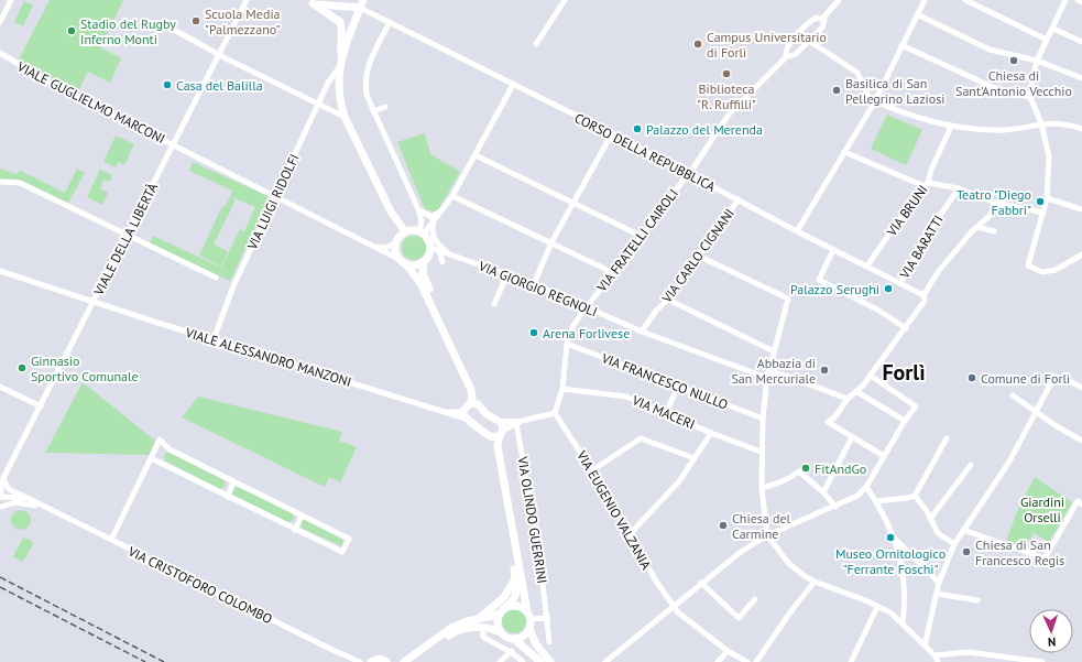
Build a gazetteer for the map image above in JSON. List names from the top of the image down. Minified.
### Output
{"streets":{"street":["VIALE GUGLIELMO MARCONI","CORSO DELLA REPUBBLICA","VIA LUIGI RIDOLFI","VIA BRUNI","VIALE DELLA LIBERTÀ","VIA FRATELLI CAIROLI","VIA BARATTI","VIA CARLO CIGNANI","VIA GIORGIO REGNOLI","VIALE ALESSANDRO MANZONI","VIA FRANCESCO NULLO","VIA MACERI","VIA EUGENIO VALZANIA","VIA OLINDO GUERRINI","VIA CRISTOFORO COLOMBO"]},"crossings":[["VIALE GUGLIELMO MARCONI","VIA LUIGI RIDOLFI"],["VIALE GUGLIELMO MARCONI","VIALE DELLA LIBERTÀ"],["VIALE GUGLIELMO MARCONI","VIA GIORGIO REGNOLI"],["CORSO DELLA REPUBBLICA","VIA BRUNI"],["CORSO DELLA REPUBBLICA","VIA FRATELLI CAIROLI"],["CORSO DELLA REPUBBLICA","VIA BARATTI"],["CORSO DELLA REPUBBLICA","VIA CARLO CIGNANI"],["VIA LUIGI RIDOLFI","VIALE ALESSANDRO MANZONI"],["VIALE DELLA LIBERTÀ","VIALE ALESSANDRO MANZONI"],["VIA FRATELLI CAIROLI","VIA GIORGIO REGNOLI"],["VIA FRATELLI CAIROLI","VIA FRANCESCO NULLO"],["VIA FRATELLI CAIROLI","VIA MACERI"],["VIA FRATELLI CAIROLI","VIA EUGENIO VALZANIA"],["VIA CARLO CIGNANI","VIA GIORGIO REGNOLI"]],"districts":["Forlì"],"parks":["Giardini Orselli"],"places":["Scuola Media \"Palmezzano\"","Stadio del Rugby Inferno Monti","Campus Universitario di Forlì","Chiesa di Sant'Antonio Vecchio","Biblioteca \"R. Ruffilli\"","Casa del Balilla","Basilica di San Pellegrino Laziosi","Palazzo del Merenda","Teatro \"Diego Fabbri\"","Palazzo Serughi","Arena Forlivese","Ginnasio Sportivo Comunale","Abbazia di San Mercuriale","Comune di Forlì","FitAndGo","Chiesa del Carmine","Museo Ornitologico \"Ferrante Foschi\"","Chiesa di San Francesco Regis"],"north":"bottom"}
